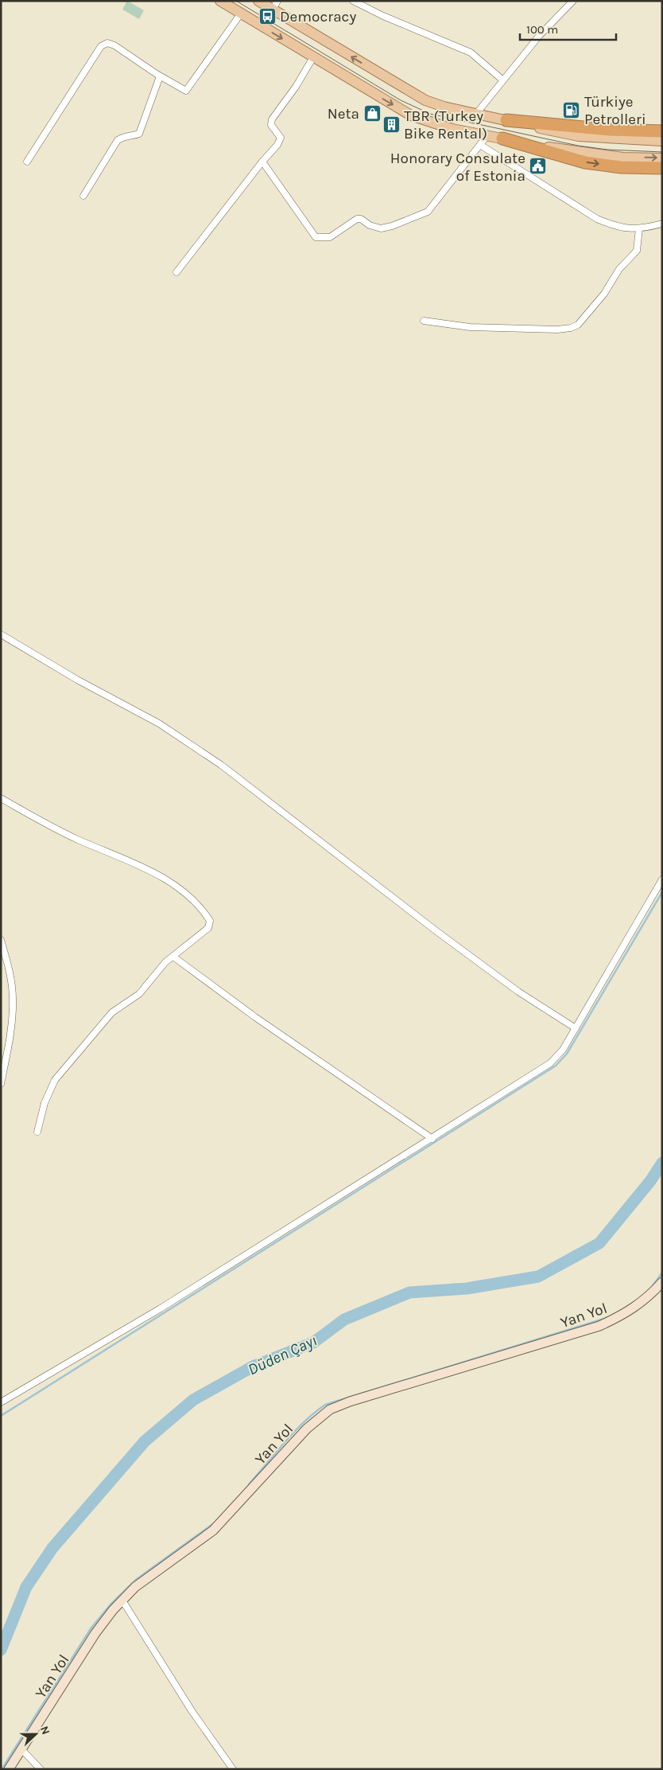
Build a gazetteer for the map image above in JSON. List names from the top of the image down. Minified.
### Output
{"streets":{"street":["Yan Yol"]},"water":["Düden Çayı"],"places":{"bus stop":["Democracy"],"fuel station":["Türkiye Petrolleri"],"shop":["Neta"],"building":["TBR (Turkey Bike Rental)"],"public building":["Honorary Consulate of Estonia"]},"scale_bar":"100 m","north":"right"}
